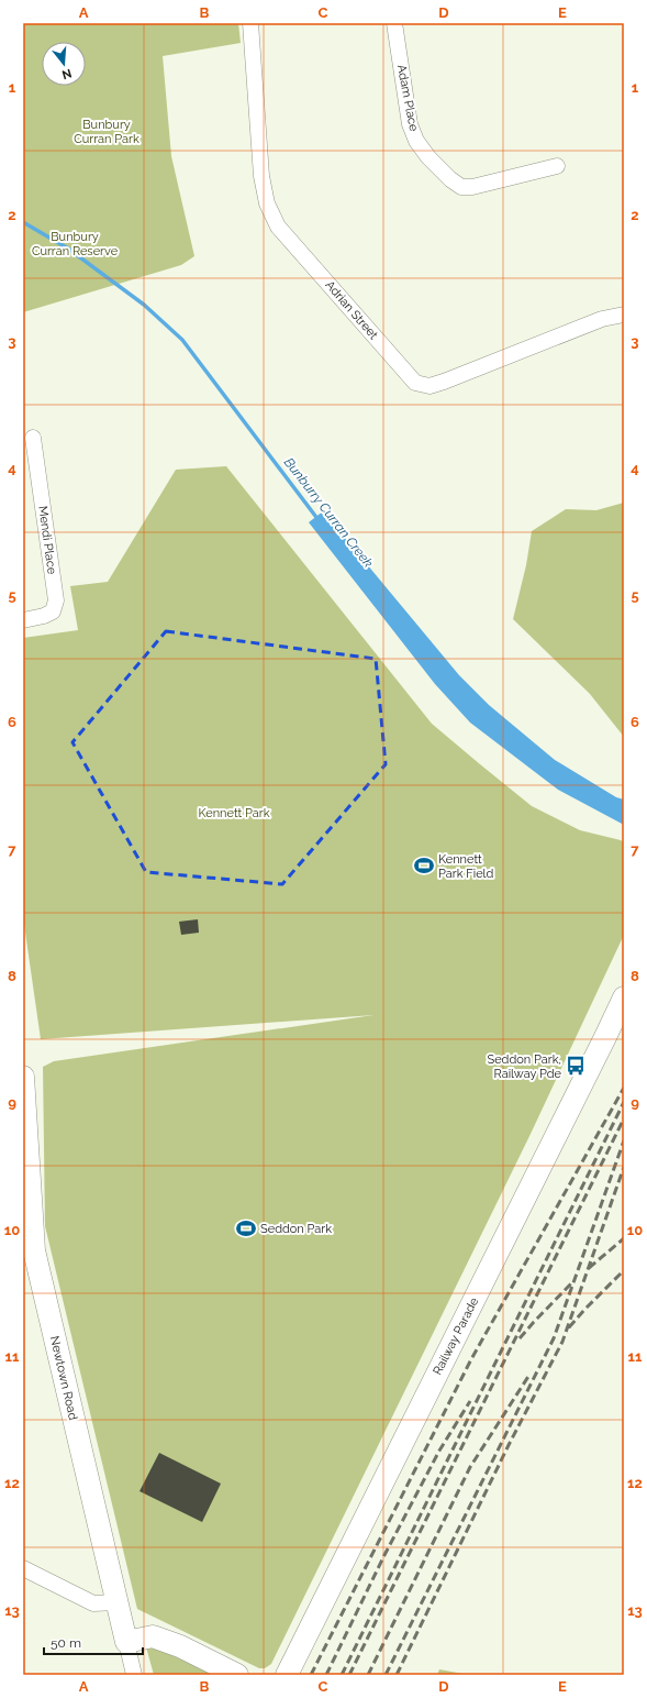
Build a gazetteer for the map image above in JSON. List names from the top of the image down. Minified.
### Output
{"streets":{"street":["Adam Place","Adrian Street","Mendi Place","Railway Parade","Newtown Road"]},"water":["Bunburry Curran Creek"],"parks":["Bunbury Curran Park","Bunbury Curran Reserve","Kennett Park"],"places":{"sports":["Kennett Park Field","Seddon Park"],"bus stop":["Seddon Park, Railway Pde"]},"scale_bar":"50 m","north":"bottom","grid":{"columns":["A","B","C","D","E"],"rows":["1","2","3","4","5","6","7","8","9","10","11","12","13"]}}
